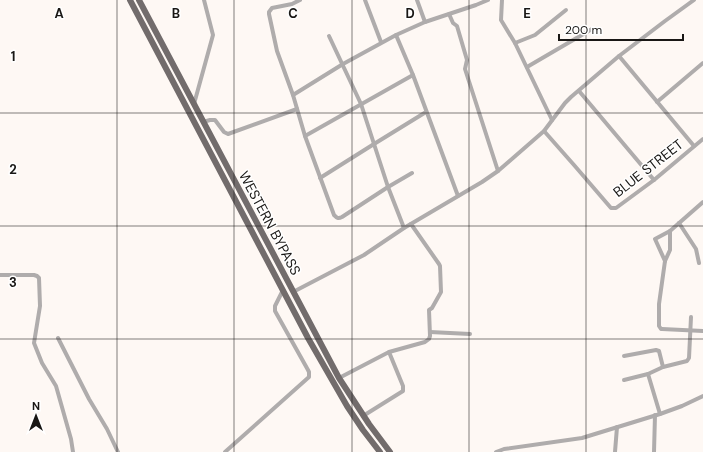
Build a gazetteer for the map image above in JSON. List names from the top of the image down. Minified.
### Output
{"streets":{"main road":["WESTERN BYPASS"],"street":["BLUE STREET"]},"scale_bar":"200 m","north":"top","grid":{"columns":["A","B","C","D","E"],"rows":["1","2","3"]}}
